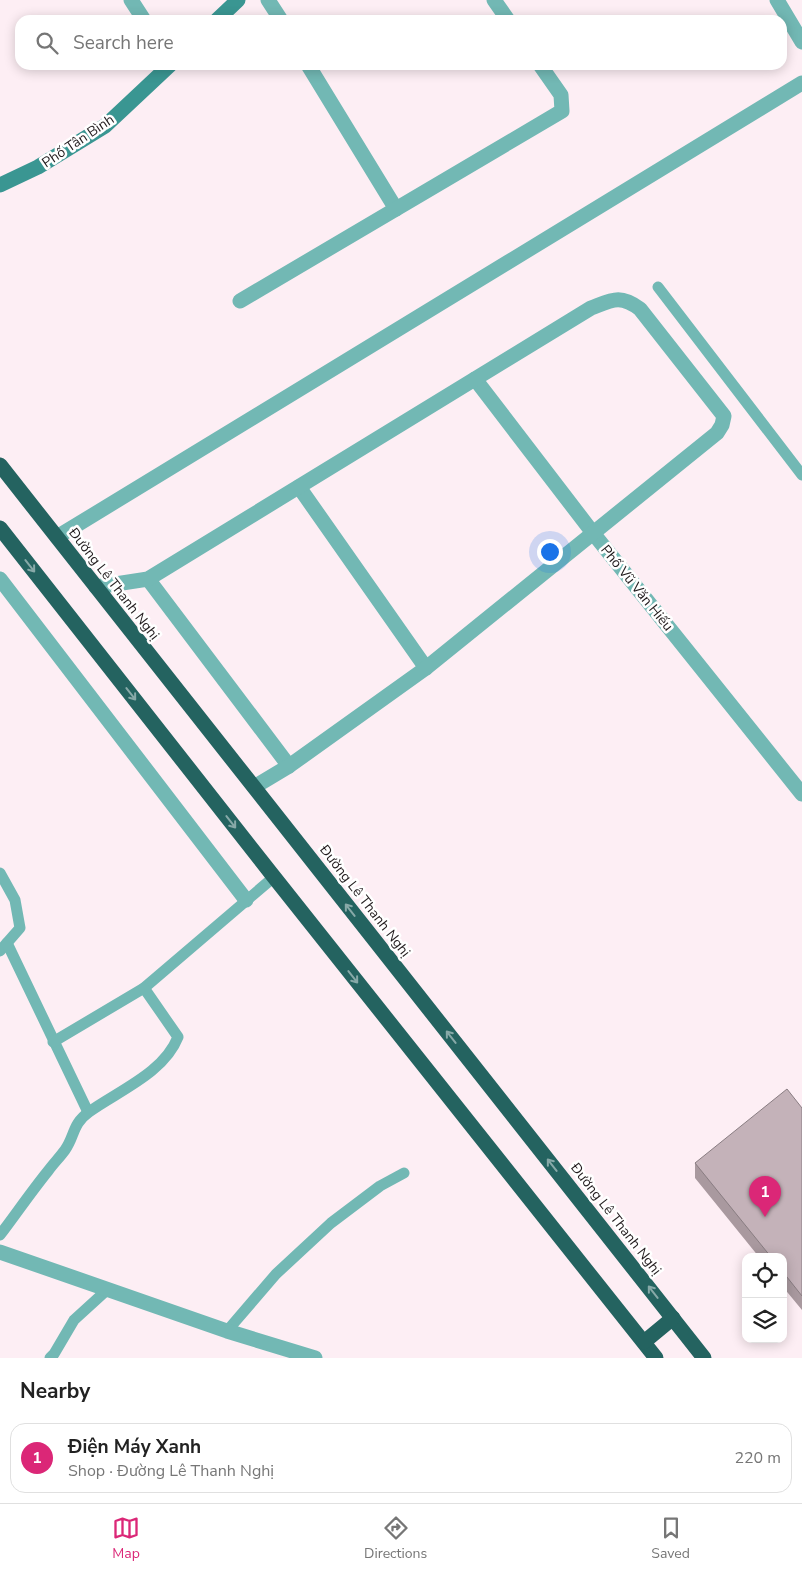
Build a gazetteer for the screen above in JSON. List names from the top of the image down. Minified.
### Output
{"streets":{"highway":["Đường Lê Thanh Nghị"],"street":["Phố Tân Bình","Phố Vũ Văn Hiếu"]},"page":{"search":"Search here","pins":"1","heading":"Nearby","list":[{"mark":"1","name":"Điện Máy Xanh","note":"Shop · Đường Lê Thanh Nghị","value":"220 m"}],"nav":["Map","Directions","Saved"]}}
